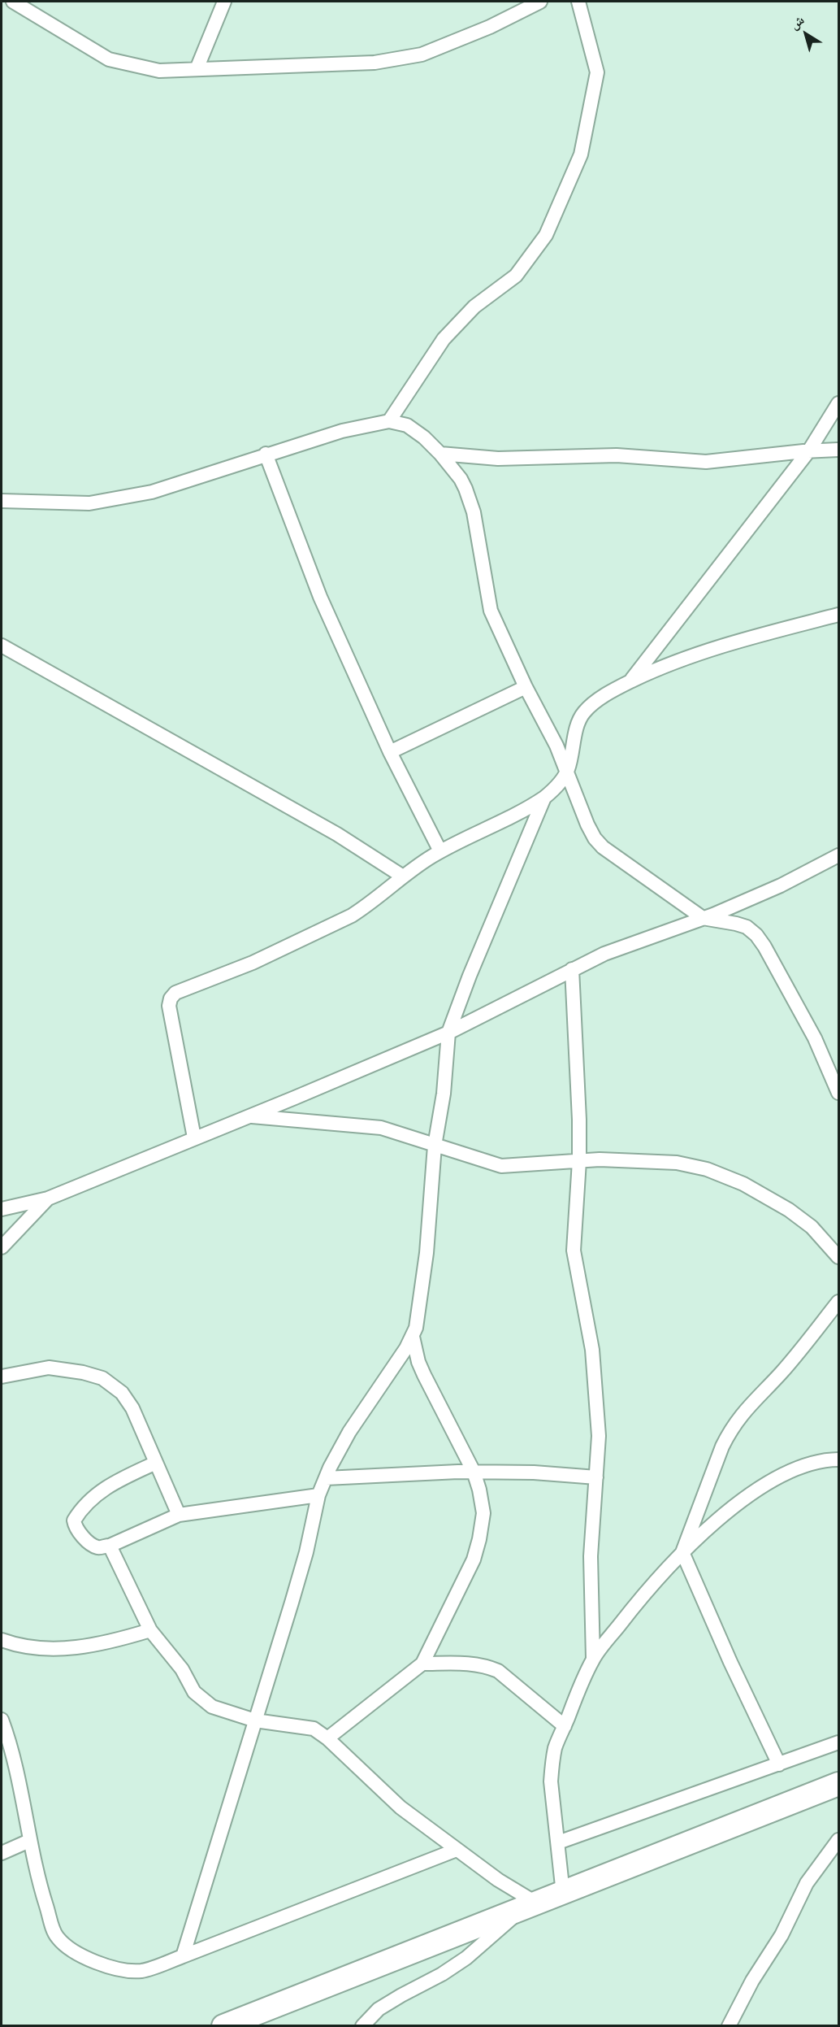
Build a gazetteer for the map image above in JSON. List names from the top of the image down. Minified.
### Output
{"north":"top left"}
